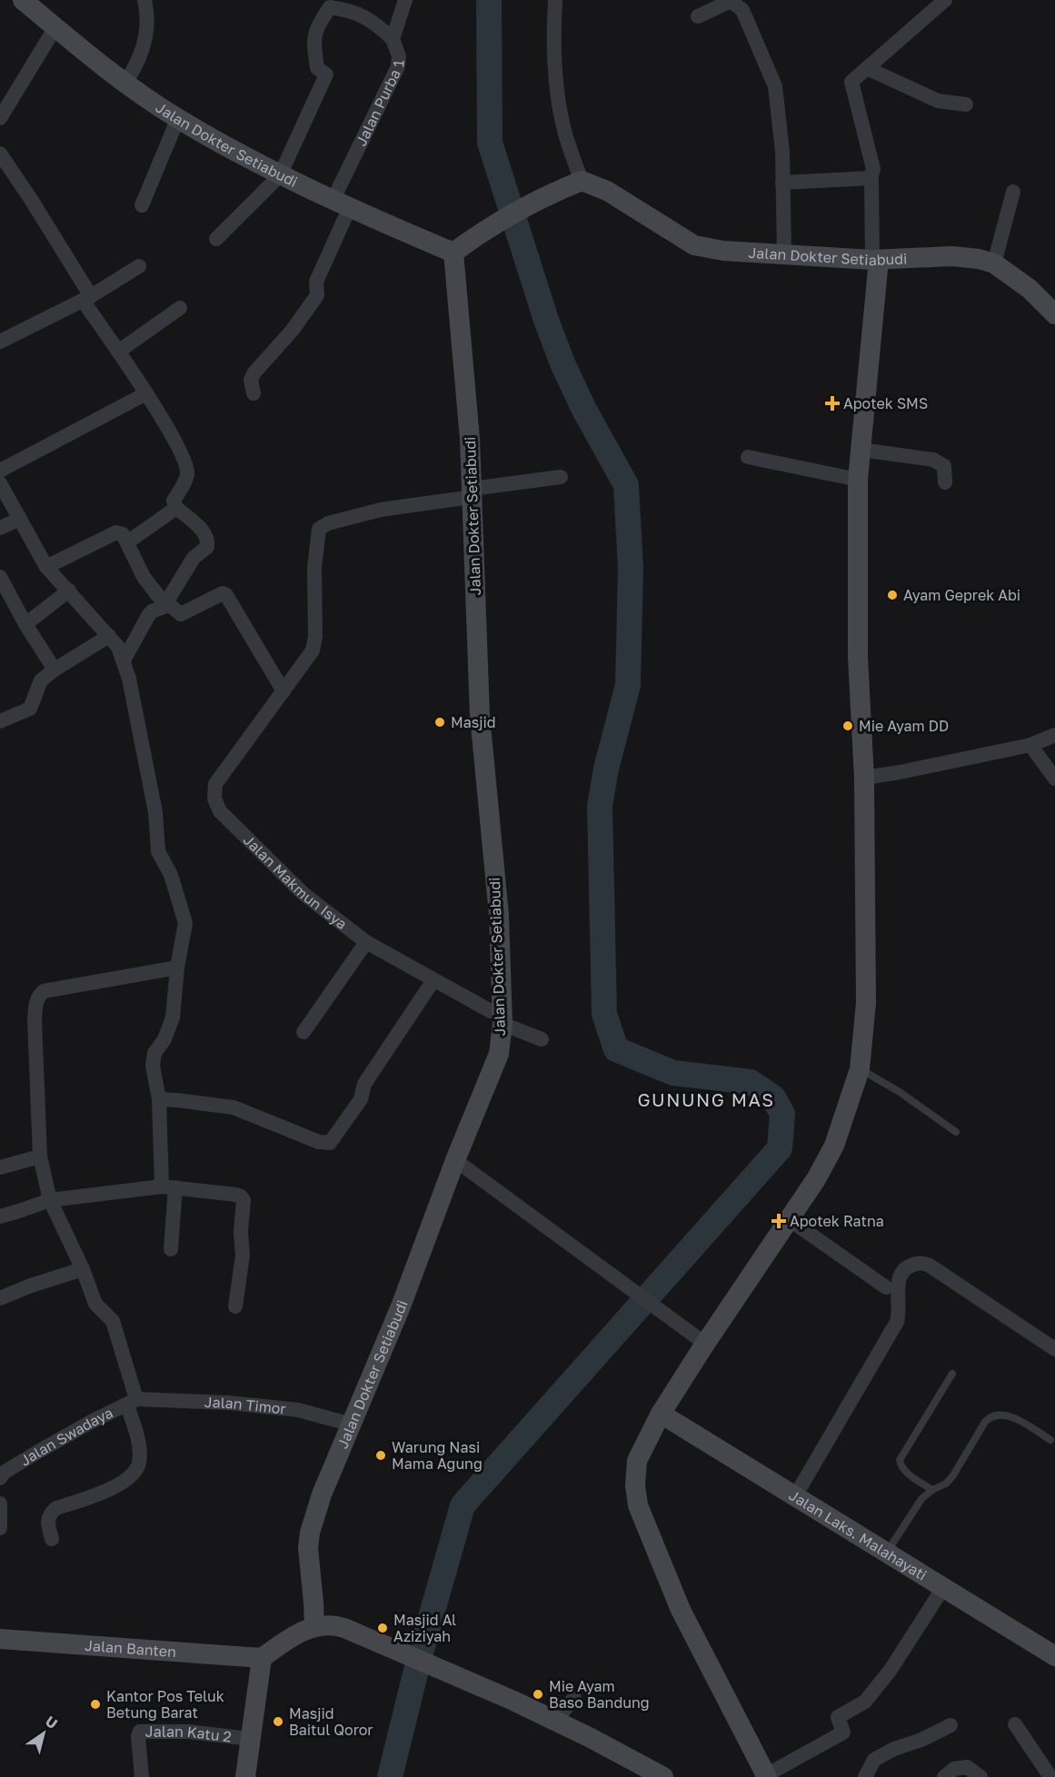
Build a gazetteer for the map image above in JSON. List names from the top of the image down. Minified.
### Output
{"streets":{"street":["Jalan Purba 1","Jalan Dokter Setiabudi","Jalan Makmun Isya","Jalan Timor","Jalan Swadaya","Jalan Laks. Malahayati","Jalan Banten","Jalan Katu 2"]},"crossings":[["Jalan Purba 1","Jalan Dokter Setiabudi"],["Jalan Dokter Setiabudi","Jalan Makmun Isya"],["Jalan Dokter Setiabudi","Jalan Timor"],["Jalan Timor","Jalan Swadaya"]],"districts":["GUNUNG MAS"],"places":{"health":["Apotek SMS","Apotek Ratna"],"other":["Ayam Geprek Abi","Masjid","Mie Ayam DD","Warung Nasi Mama Agung","Masjid Al Aziziyah","Mie Ayam Baso Bandung","Kantor Pos Teluk Betung Barat","Masjid Baitul Qoror"]},"north":"top right"}
